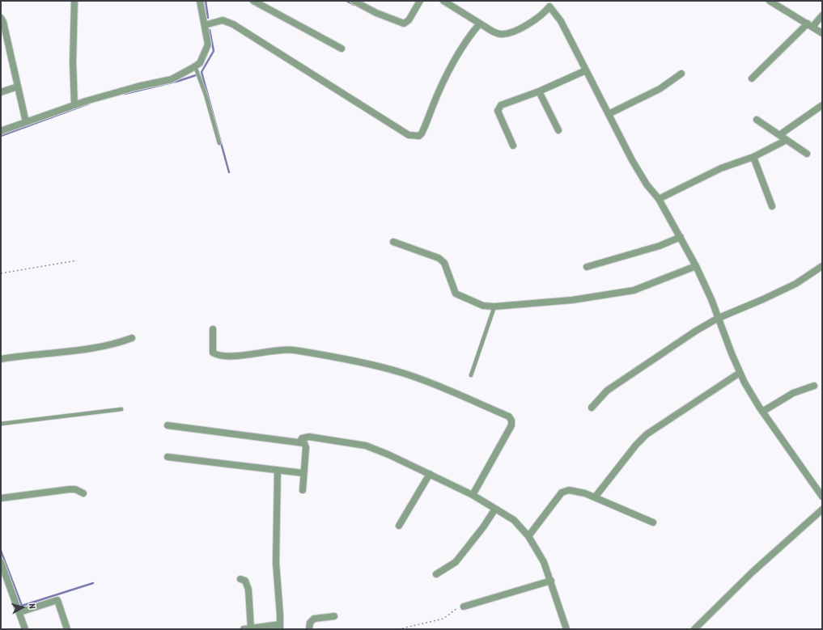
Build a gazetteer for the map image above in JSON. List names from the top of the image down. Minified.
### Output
{"north":"right"}
